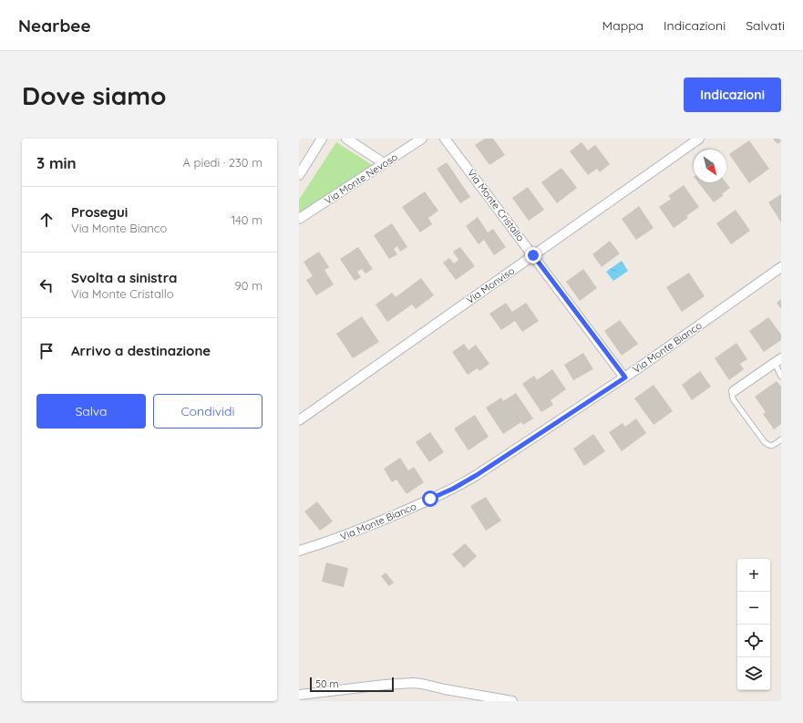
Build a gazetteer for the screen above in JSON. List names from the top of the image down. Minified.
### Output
{"streets":{"street":["Via Monte Nevoso","Via Monte Cristallo","Via Monviso","Via Monte Bianco"]},"crossings":[["Via Monte Cristallo","Via Monviso"],["Via Monte Cristallo","Via Monte Bianco"]],"scale_bar":"50 m","north":"bottom right","page":{"header":"Nearbee","nav":["Mappa","Indicazioni","Salvati"],"buttons":["Indicazioni",["Salva","Condividi"]],"title":"Dove siamo","heading":["3 min","A piedi · 230 m"],"list":[["Prosegui","Via Monte Bianco","140 m"],["Svolta a sinistra","Via Monte Cristallo","90 m"],"Arrivo a destinazione"],"map_buttons":["+","−"],"scale":"50 m"}}
